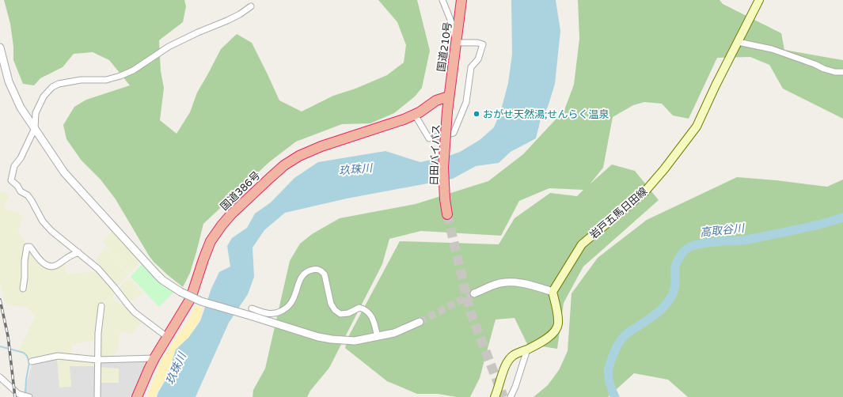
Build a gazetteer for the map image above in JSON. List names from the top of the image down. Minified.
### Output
{"streets":{"highway":["国道210号","日田バイパス","国道386号"],"main road":["岩戸五馬日田線"]},"crossings":[["国道210号","日田バイパス"],["国道210号","国道386号"],["日田バイパス","国道386号"]],"water":["玖珠川","高取谷川"],"places":["おがせ天然湯;せんらく温泉"]}
